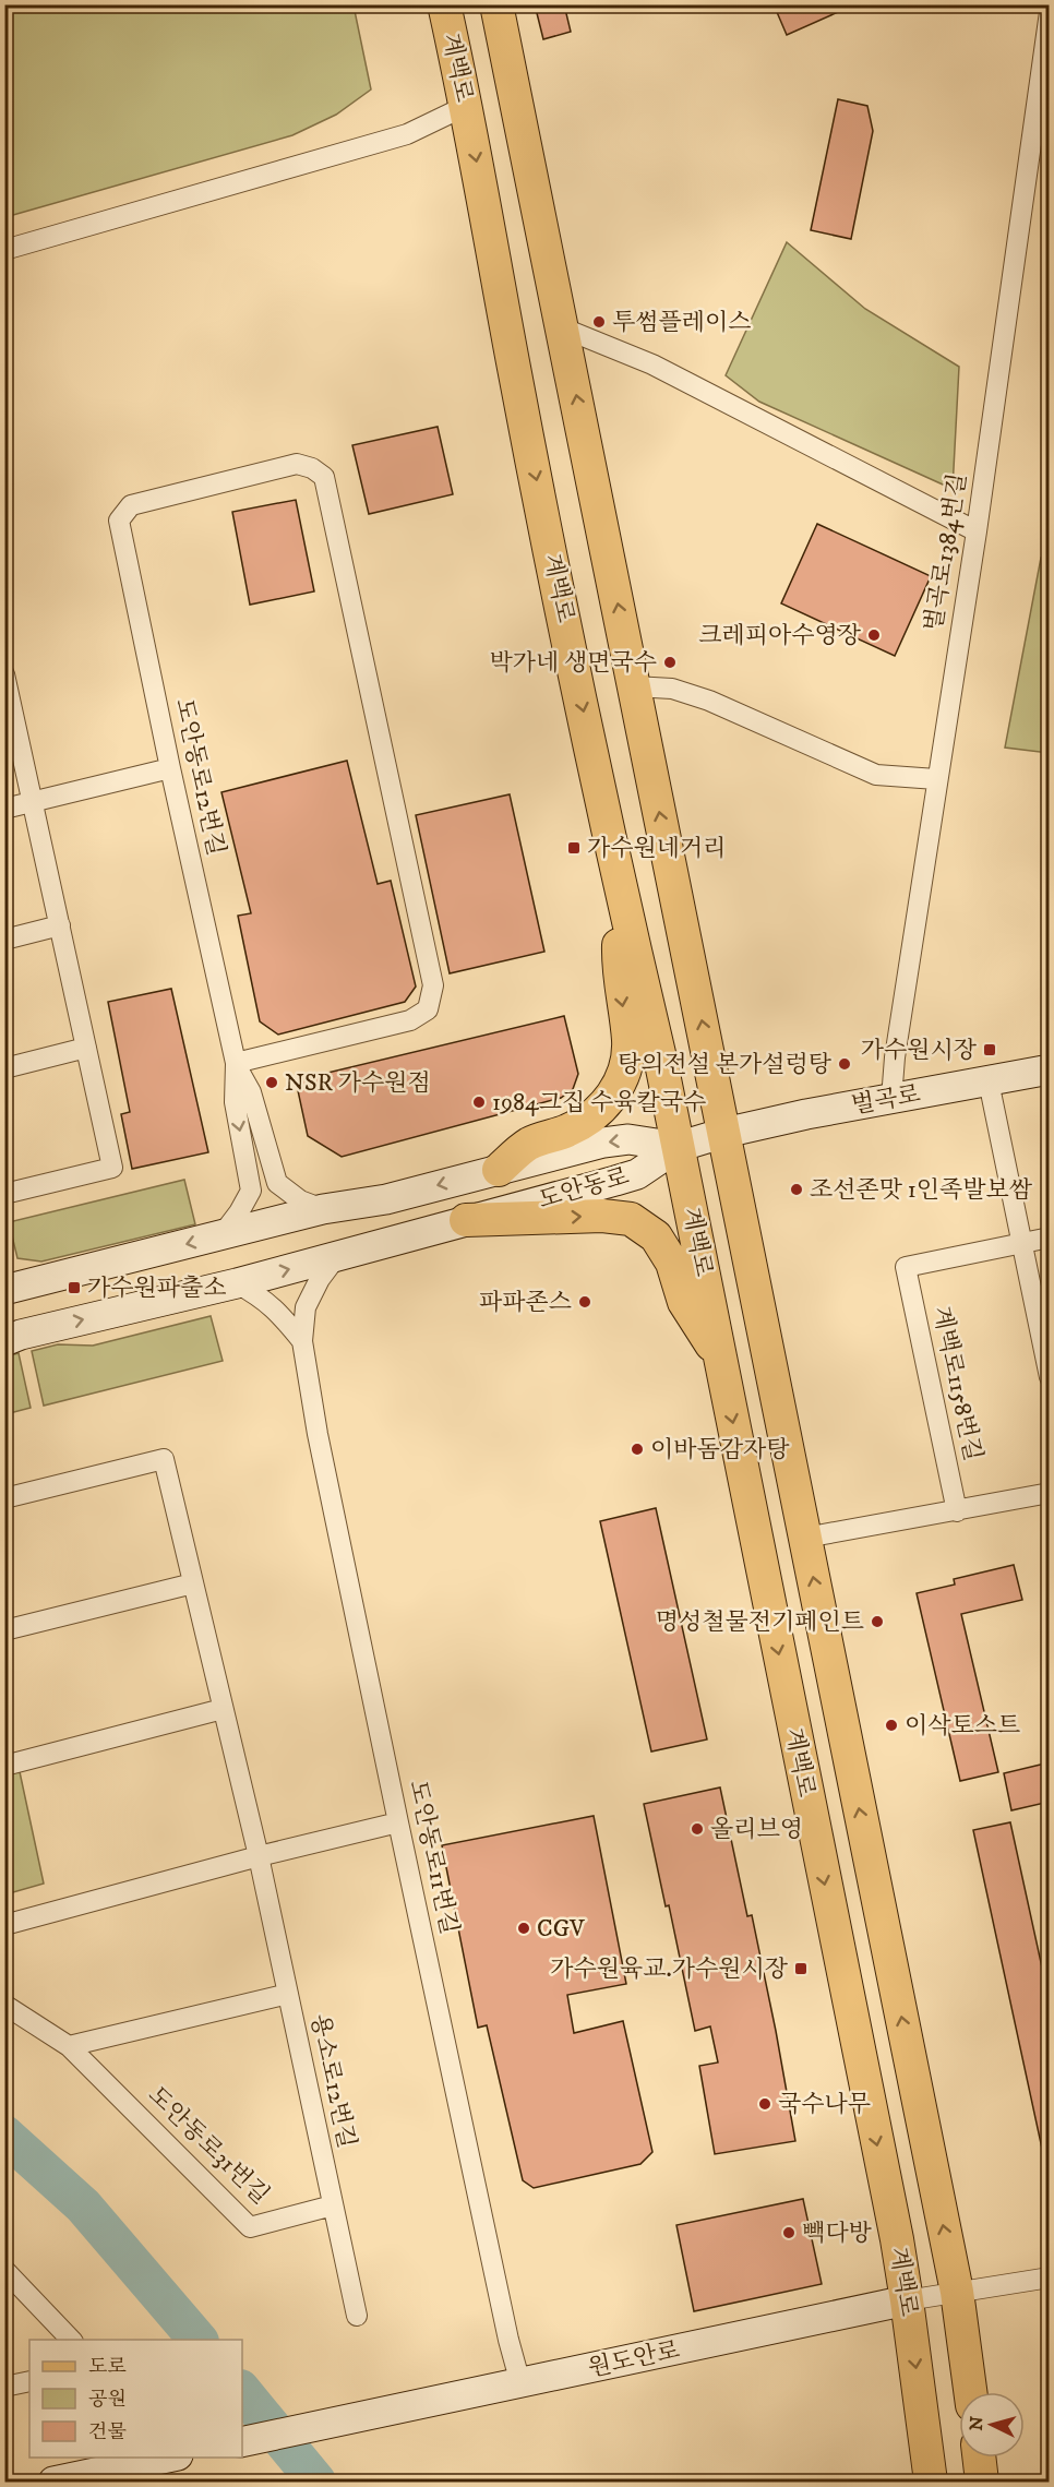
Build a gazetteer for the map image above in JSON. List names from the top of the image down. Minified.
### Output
{"streets":{"main road":["계백로","벌곡로","도안동로","원도안로"],"street":["벌곡로1384번길","도안동로12번길","계백로1158번길","도안동로11번길","용소로12번길","도안동로31번길"]},"crossings":[["계백로","벌곡로"],["계백로","도안동로"],["계백로","원도안로"],["벌곡로1384번길","벌곡로"],["벌곡로","도안동로"],["도안동로11번길","원도안로"],["용소로12번길","도안동로31번길"]],"places":{"other":["투썸플레이스","크레피아수영장","박가네 생면국수","탕의전설 본가설렁탕","NSR 가수원점","1984그집 수육칼국수","조선존맛 1인족발보쌈","파파존스","이바돔감자탕","명성철물전기페인트","이삭토스트","올리브영","CGV","국수나무","빽다방"],"transit":["가수원네거리","가수원시장","가수원파출소","가수원육교.가수원시장"]},"legend":["도로","공원","건물"],"north":"left"}
